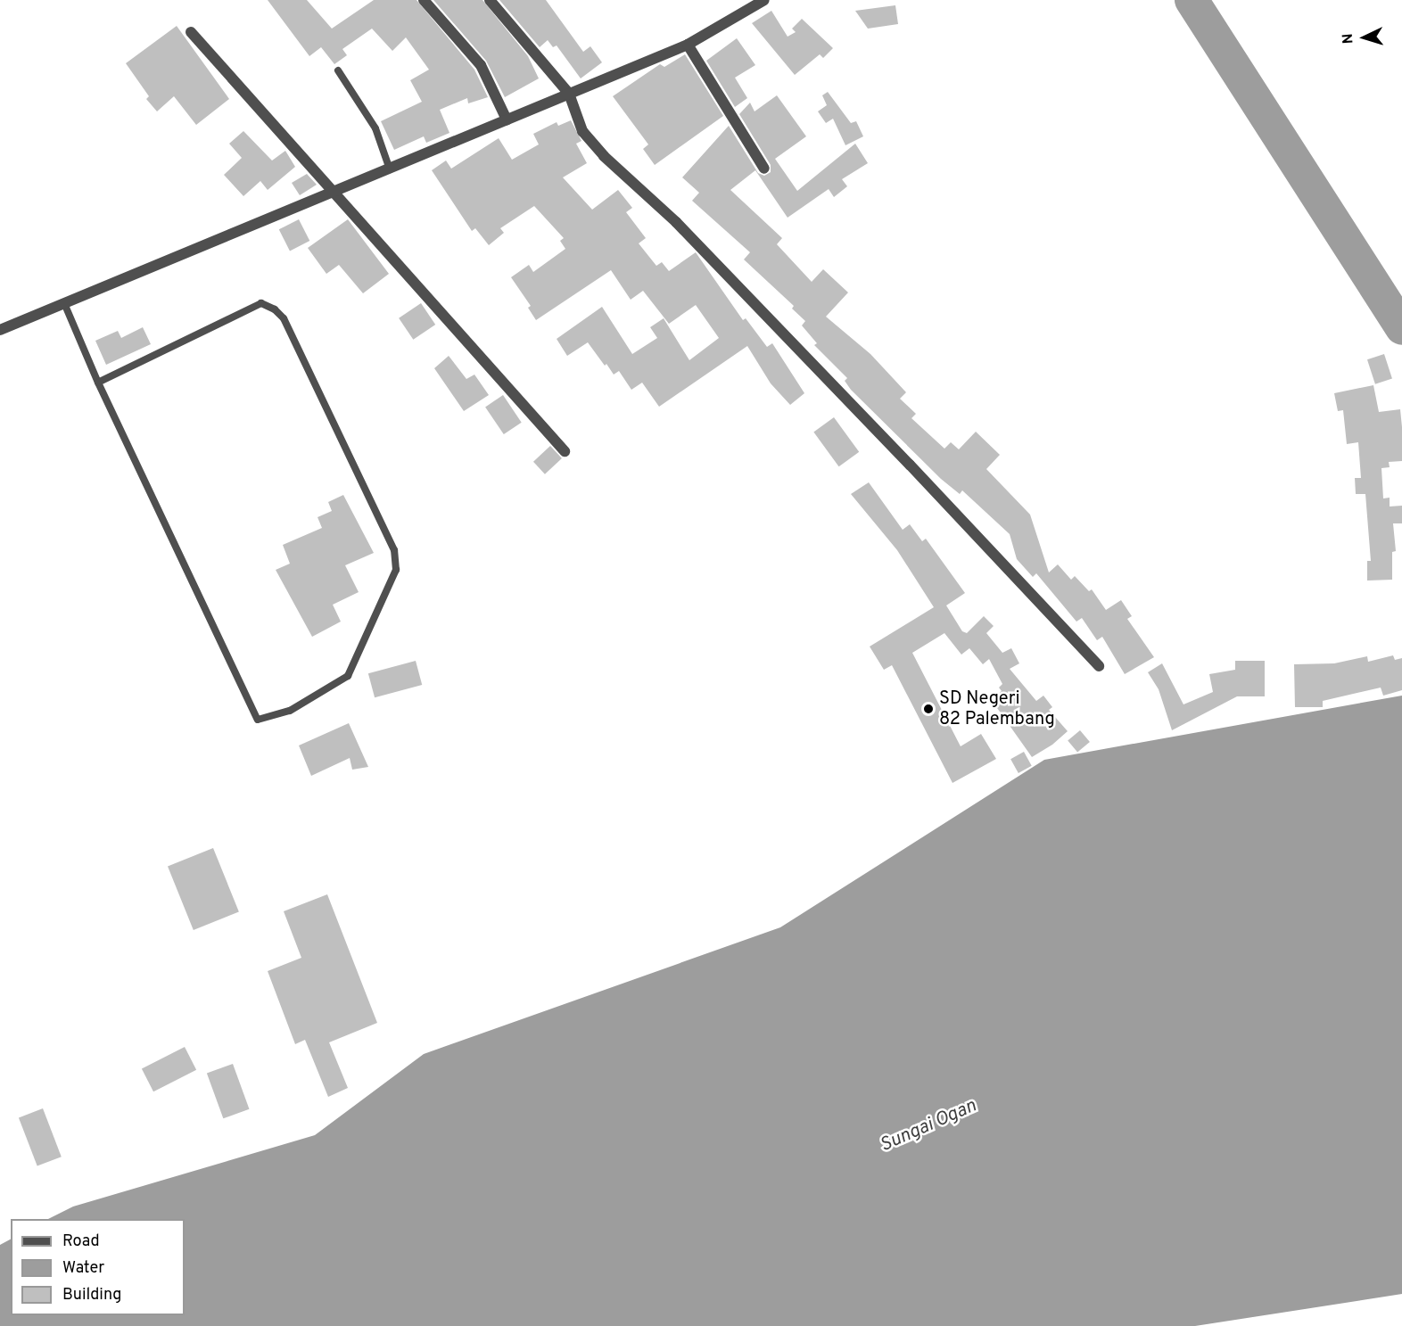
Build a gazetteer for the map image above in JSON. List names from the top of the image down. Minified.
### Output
{"water":["Sungai Ogan"],"places":["SD Negeri 82 Palembang"],"legend":["Road","Water","Building"],"north":"left"}
